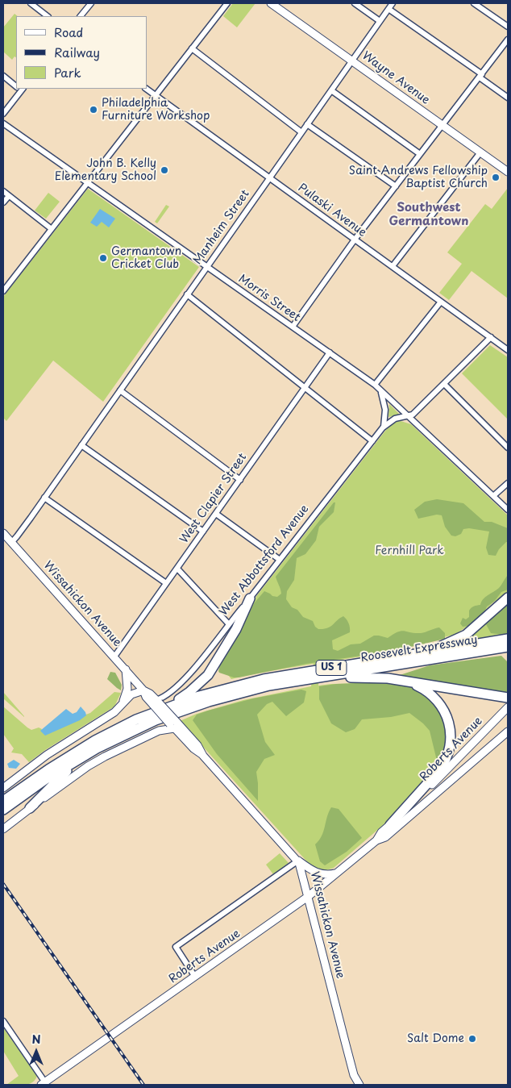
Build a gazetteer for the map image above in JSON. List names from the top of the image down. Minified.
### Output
{"streets":{"highway":["Roosevelt Expressway","US 1"],"street":["Wayne Avenue","Pulaski Avenue","Manheim Street","Morris Street","West Clapier Street","West Abbottsford Avenue","Wissahickon Avenue","Roberts Avenue"]},"crossings":[["Wayne Avenue","Manheim Street"],["Pulaski Avenue","Manheim Street"],["Pulaski Avenue","West Abbottsford Avenue"],["Manheim Street","Morris Street"],["Manheim Street","Wissahickon Avenue"],["Morris Street","West Clapier Street"],["Morris Street","West Abbottsford Avenue"],["West Clapier Street","Wissahickon Avenue"],["West Abbottsford Avenue","Wissahickon Avenue"],["Wissahickon Avenue","Roberts Avenue"]],"districts":["Southwest Germantown"],"parks":["Fernhill Park"],"places":["Philadelphia Furniture Workshop","John B. Kelly Elementary School","Saint Andrews Fellowship Baptist Church","Germantown Cricket Club","Salt Dome"],"legend":["Road","Railway","Park"],"north":"top"}
